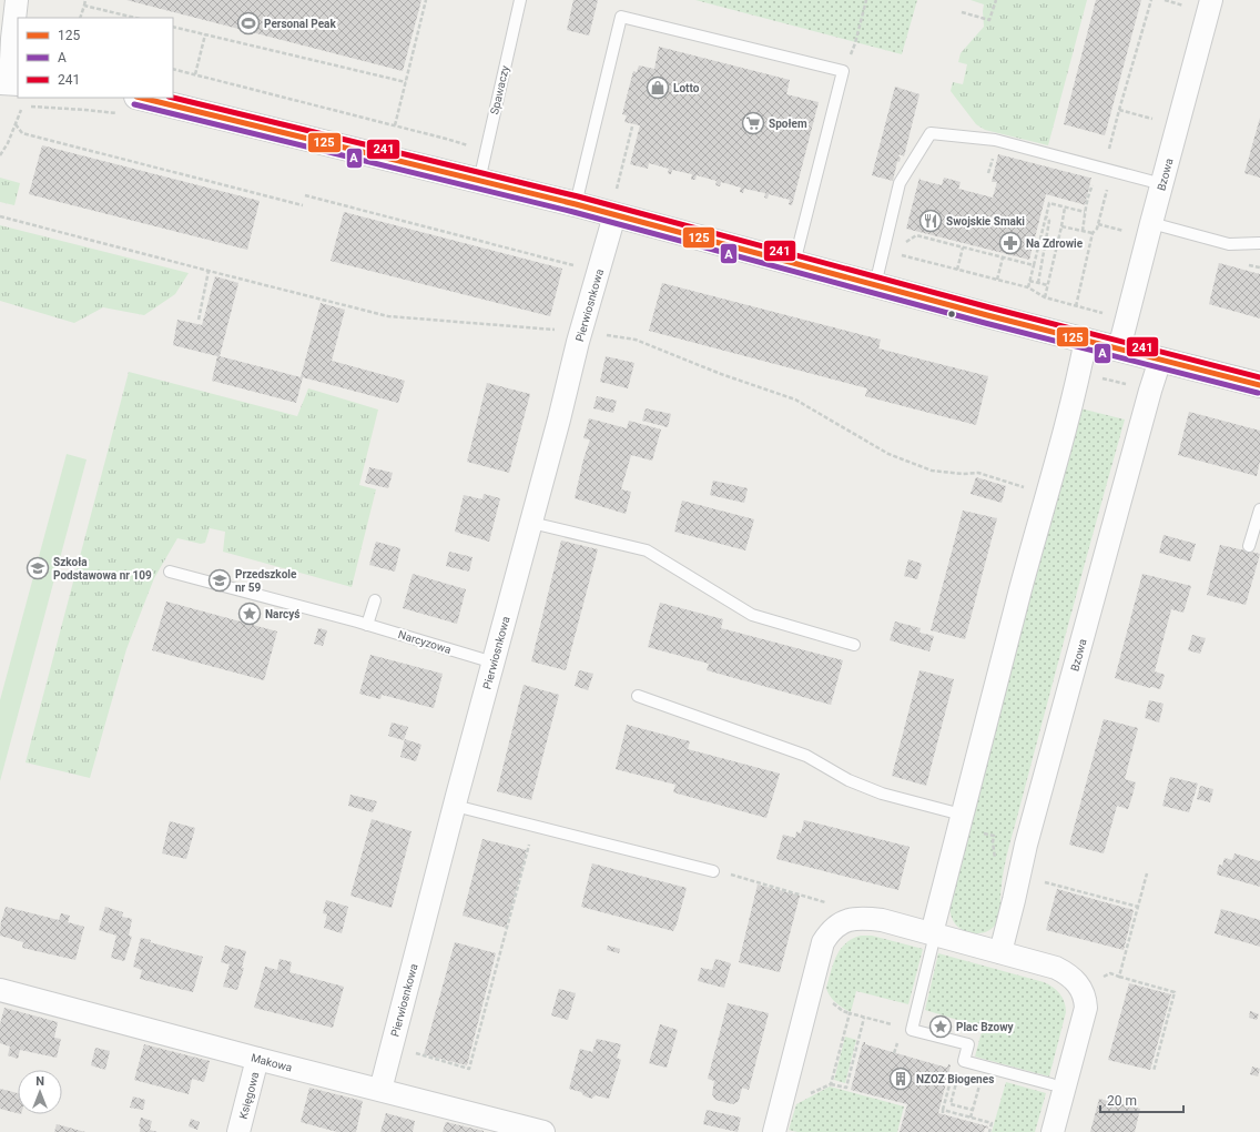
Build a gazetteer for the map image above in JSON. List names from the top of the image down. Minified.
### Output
{"streets":{"street":["Bzowa","Pierwiosnkowa","Makowa","Księgowa"],"lane":["Spawaczy","Narcyzowa"]},"crossings":[["Pierwiosnkowa","Narcyzowa"],["Pierwiosnkowa","Makowa"],["Makowa","Księgowa"]],"places":{"sports":["Personal Peak"],"shop":["Lotto"],"supermarket":["Społem"],"restaurant":["Swojskie Smaki"],"pharmacy":["Na Zdrowie"],"school or university":["Szkoła Podstawowa nr 109","Przedszkole nr 59"],"place":["Narcyś","Plac Bzowy"],"building":["NZOZ Biogenes"]},"lines":["transit line 241","transit line 125","transit line A"],"legend":["125","A","241"],"scale_bar":"20 m","north":"top"}
